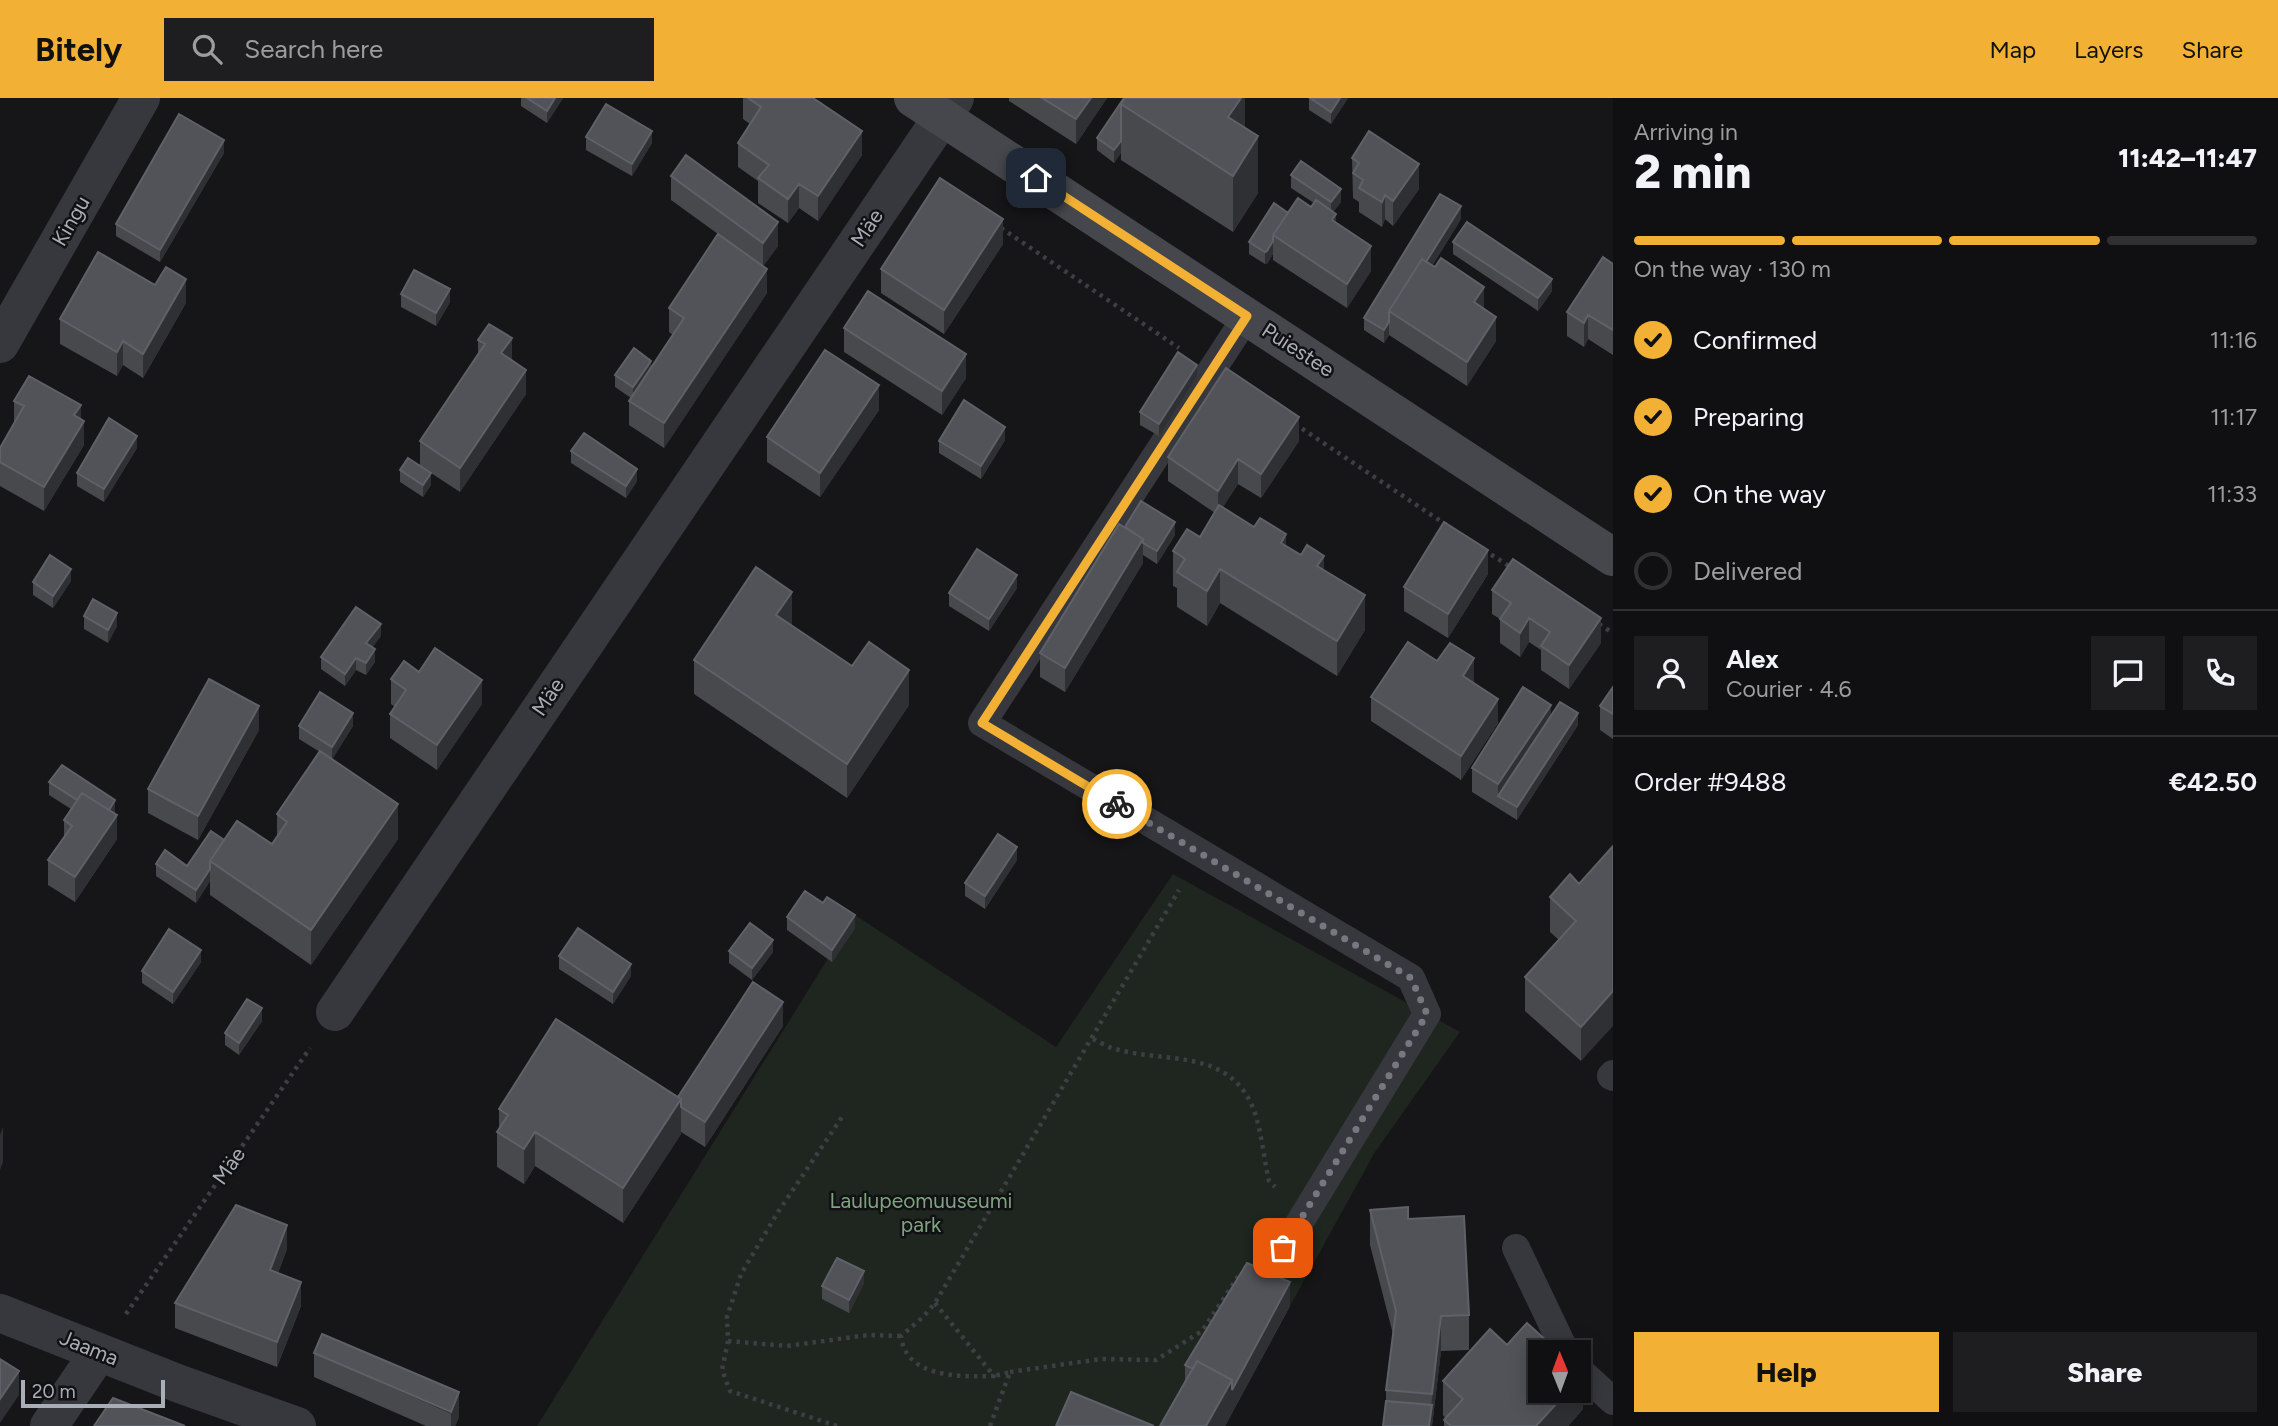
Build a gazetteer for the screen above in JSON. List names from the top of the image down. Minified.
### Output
{"streets":{"main road":["Puiestee"],"street":["Kingu","Mäe","Jaama"]},"crossings":[["Mäe","Puiestee"]],"parks":["Laulupeomuuseumi park"],"scale_bar":"20 m","north":"top","page":{"header":"Bitely","search":"Search here","nav":["Map","Layers","Share"],"heading":["2 min","Arriving in","11:42–11:47"],"panel":["Alex","Courier · 4.6","Order #9488","€42.50"],"bar":"On the way · 130 m","list":[["Confirmed","11:16"],["Preparing","11:17"],["On the way","11:33"],"Delivered"],"buttons":["Help","Share"],"scale":"20 m"}}
